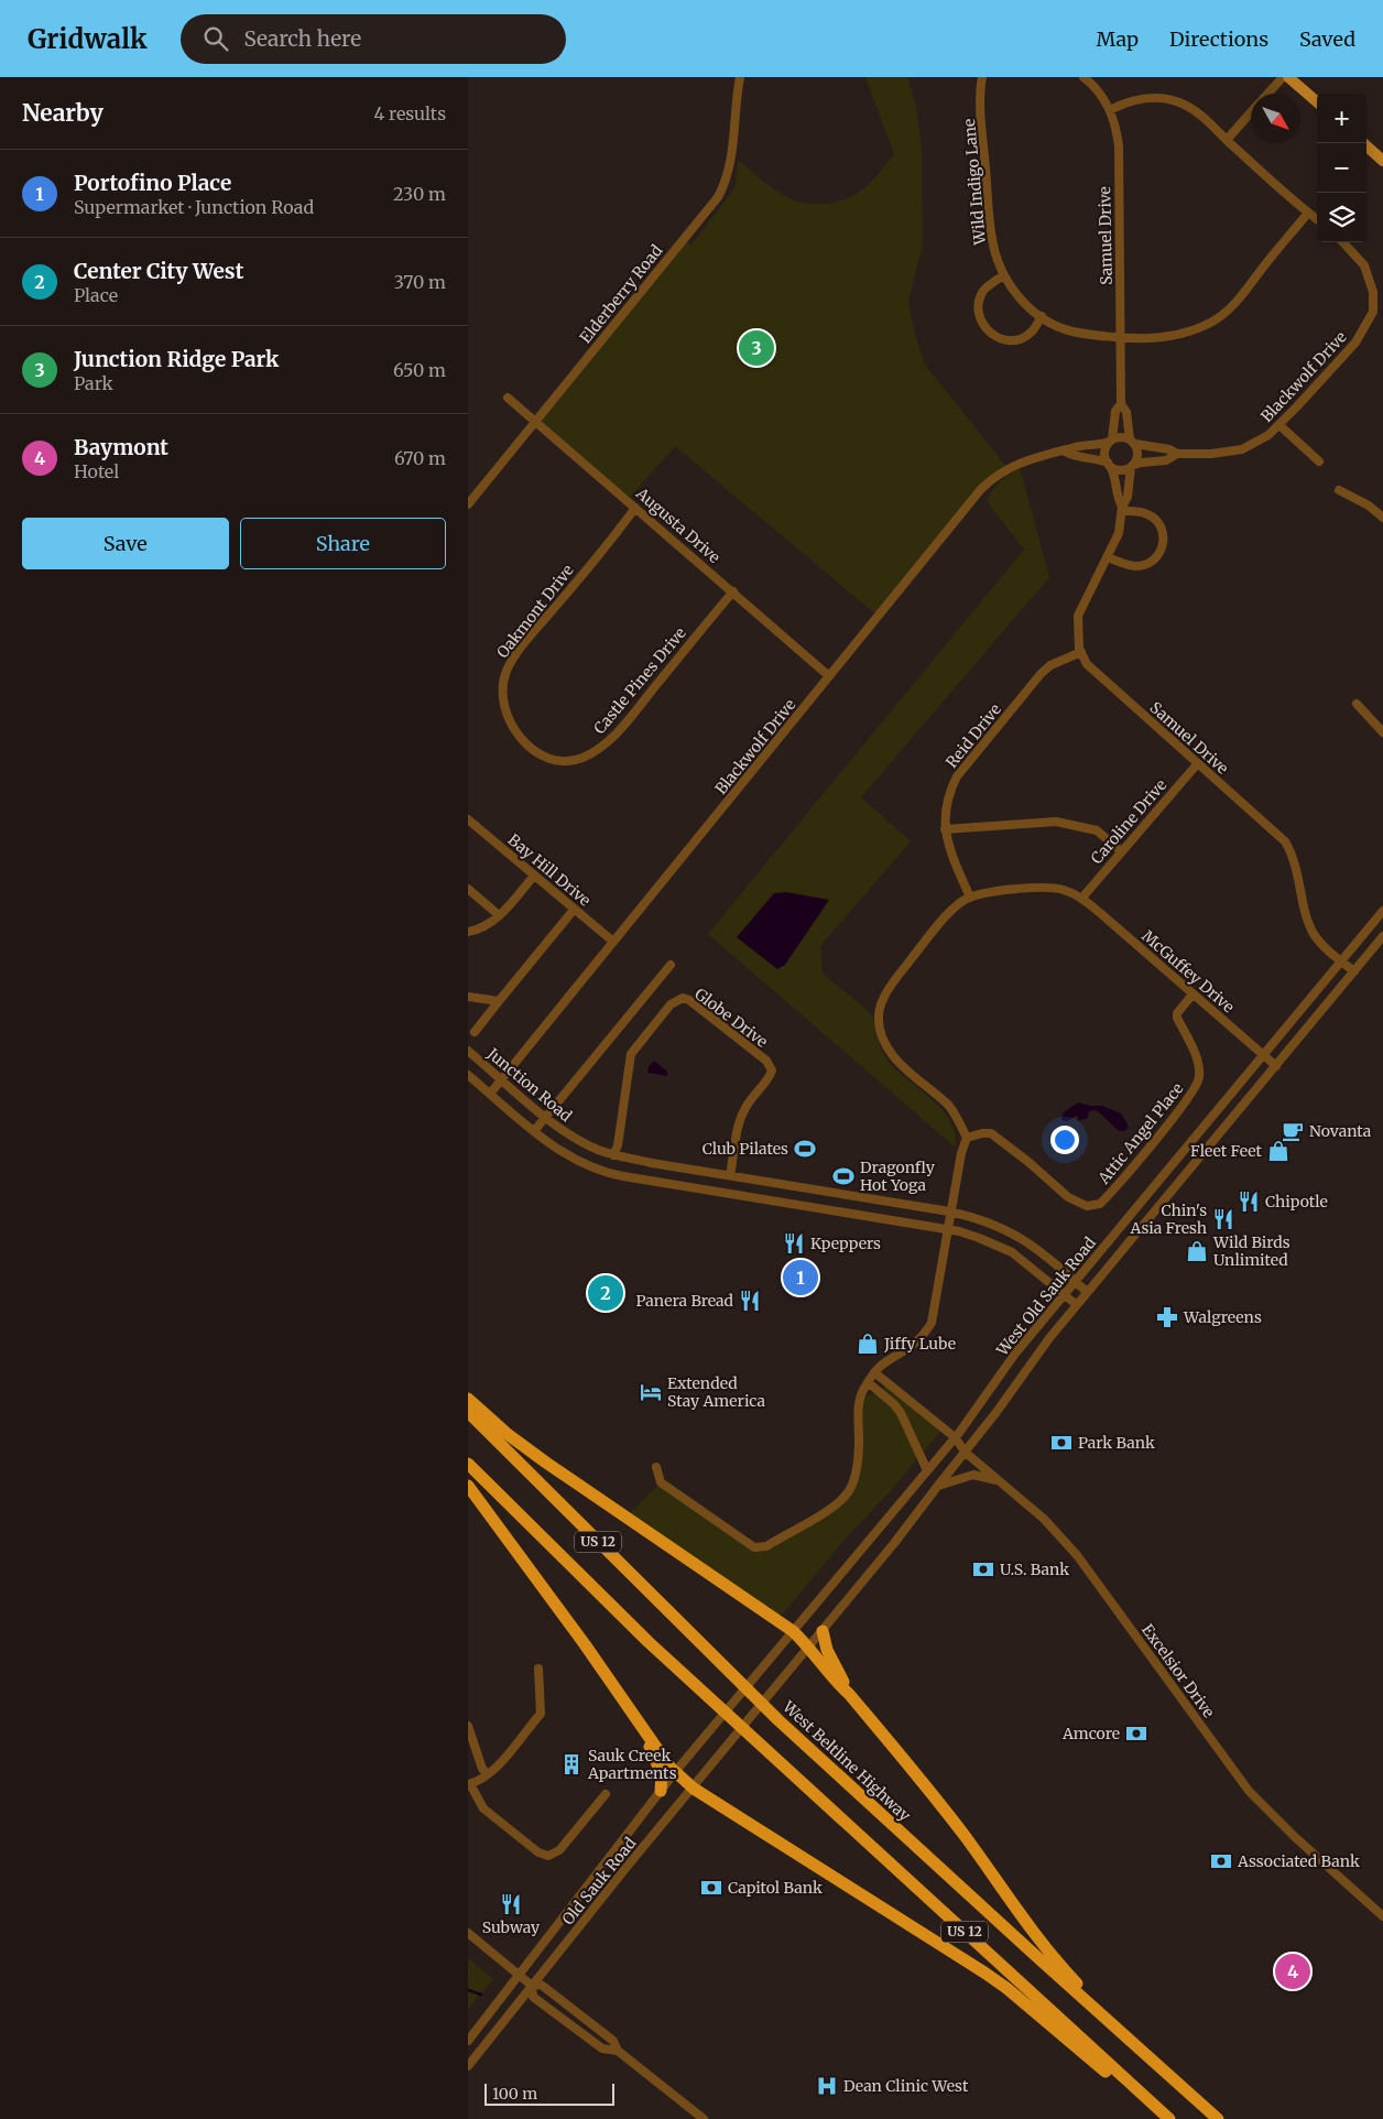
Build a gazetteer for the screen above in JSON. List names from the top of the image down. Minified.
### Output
{"streets":{"highway":["US 12","West Beltline Highway"],"street":["Wild Indigo Lane","Samuel Drive","Elderberry Road","Blackwolf Drive","Augusta Drive","Oakmont Drive","Castle Pines Drive","Reid Drive","Caroline Drive","Bay Hill Drive","McGuffey Drive","Globe Drive","Junction Road","Attic Angel Place","West Old Sauk Road","Excelsior Drive","Old Sauk Road"]},"crossings":[["Wild Indigo Lane","Samuel Drive"],["Samuel Drive","Blackwolf Drive"],["Samuel Drive","Reid Drive"],["Samuel Drive","Caroline Drive"],["Samuel Drive","West Old Sauk Road"],["Elderberry Road","Augusta Drive"],["Blackwolf Drive","Augusta Drive"],["Blackwolf Drive","Bay Hill Drive"],["Blackwolf Drive","Junction Road"],["Augusta Drive","Oakmont Drive"],["Augusta Drive","Castle Pines Drive"],["Oakmont Drive","Castle Pines Drive"],["Caroline Drive","McGuffey Drive"],["McGuffey Drive","Attic Angel Place"],["McGuffey Drive","West Old Sauk Road"],["Globe Drive","Junction Road"],["Junction Road","West Old Sauk Road"],["West Old Sauk Road","Excelsior Drive"],["West Old Sauk Road","Old Sauk Road"]],"places":{"cafe":["Novanta"],"sports":["Club Pilates","Dragonfly Hot Yoga"],"shop":["Fleet Feet","Wild Birds Unlimited","Jiffy Lube"],"restaurant":["Chipotle","Chin's Asia Fresh","Kpeppers","Panera Bread","Subway"],"pharmacy":["Walgreens"],"hotel":["Extended Stay America"],"bank":["Park Bank","U.S. Bank","Amcore","Associated Bank","Capitol Bank"],"building":["Sauk Creek Apartments"],"hospital":["Dean Clinic West"]},"scale_bar":"100 m","north":"bottom right","page":{"header":"Gridwalk","search":"Search here","nav":["Map","Directions","Saved"],"heading":["Nearby","4 results"],"map_buttons":["+","−"],"list":[{"mark":"1","name":"Portofino Place","note":"Supermarket · Junction Road","value":"230 m"},{"mark":"2","name":"Center City West","note":"Place","value":"370 m"},{"mark":"3","name":"Junction Ridge Park","note":"Park","value":"650 m"},{"mark":"4","name":"Baymont","note":"Hotel","value":"670 m"}],"pins":["3","1","2","4"],"buttons":["Save","Share"],"scale":"100 m"}}
